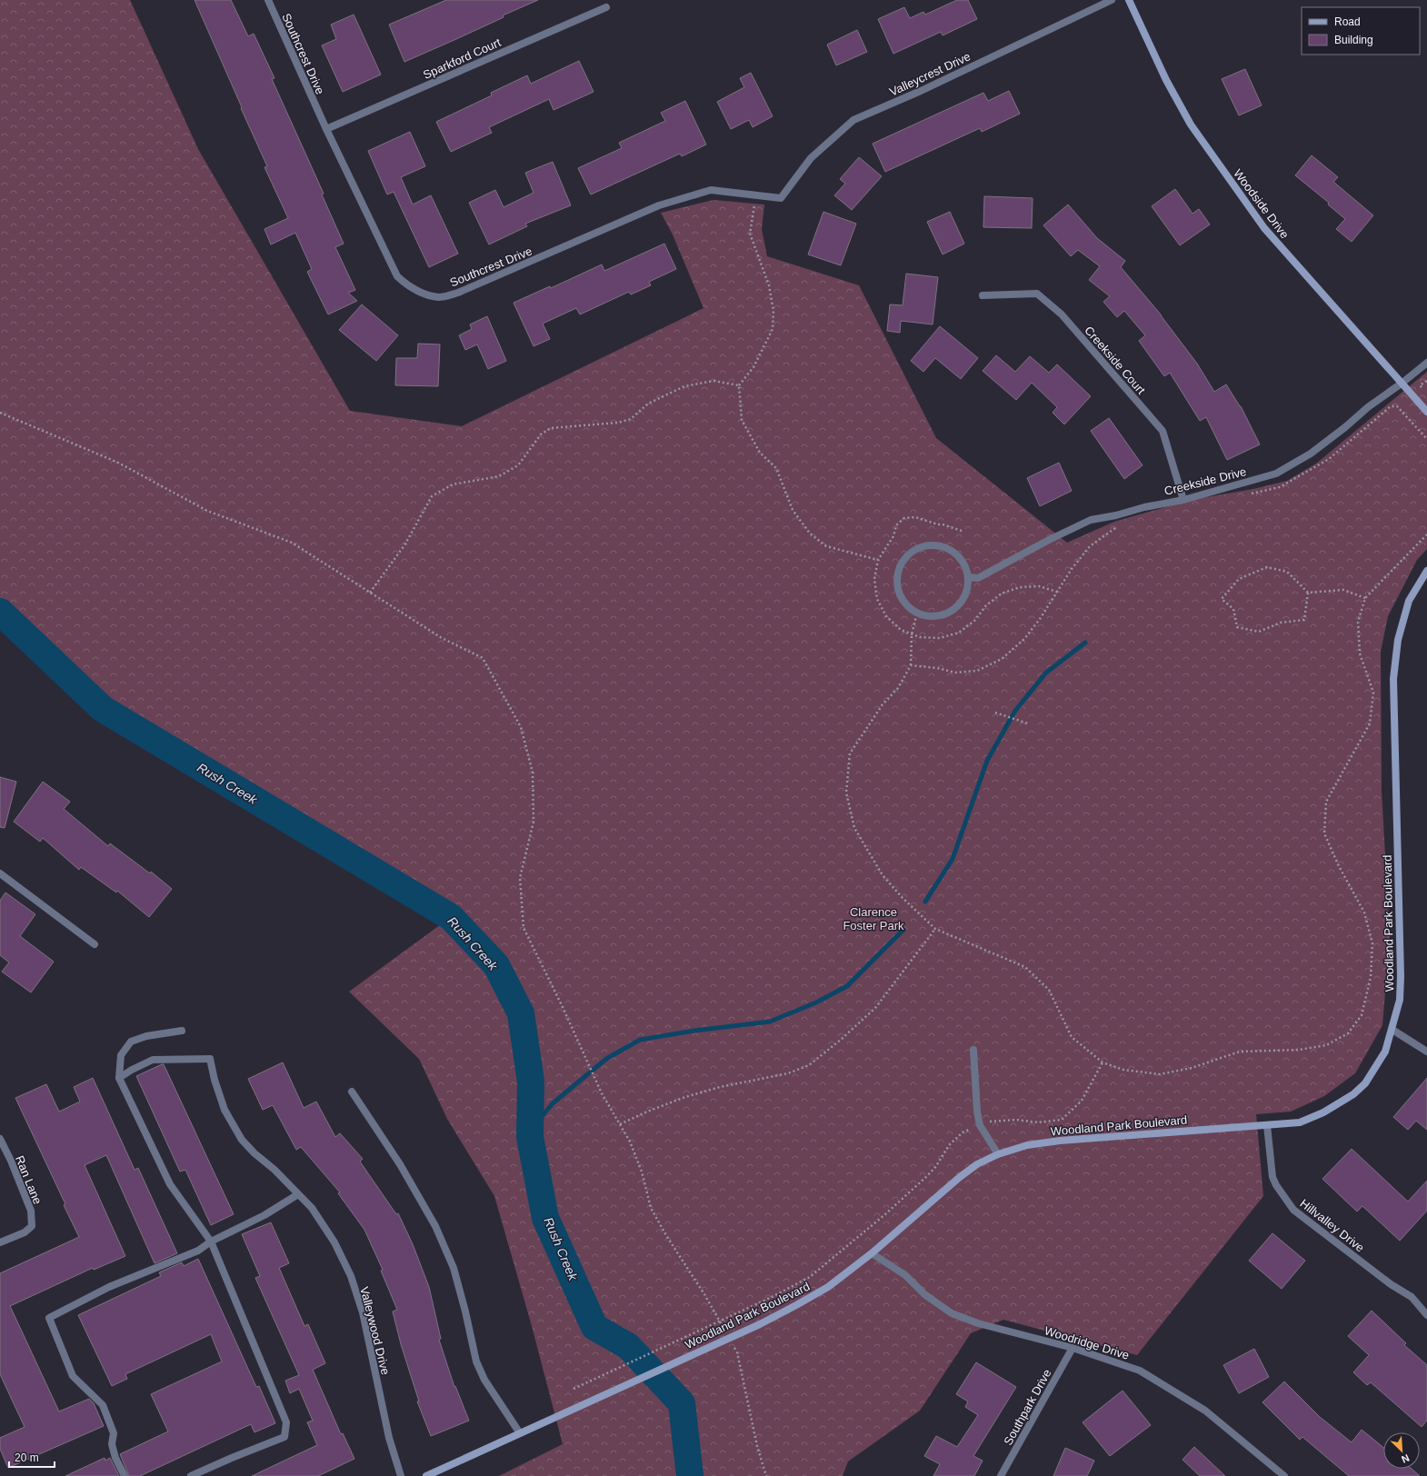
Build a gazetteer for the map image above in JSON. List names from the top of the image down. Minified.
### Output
{"streets":{"street":["Southcrest Drive","Sparkford Court","Valleycrest Drive","Woodside Drive","Creekside Court","Creekside Drive","Woodland Park Boulevard","Ran Lane","Hillvalley Drive","Valleywood Drive","Woodridge Drive","Southpark Drive"]},"crossings":[["Southcrest Drive","Sparkford Court"],["Southcrest Drive","Valleycrest Drive"],["Woodside Drive","Creekside Drive"],["Creekside Court","Creekside Drive"],["Woodland Park Boulevard","Hillvalley Drive"],["Woodland Park Boulevard","Woodridge Drive"],["Woodridge Drive","Southpark Drive"]],"water":["Rush Creek"],"parks":["Clarence Foster Park"],"legend":["Road","Building"],"scale_bar":"20 m","north":"bottom right"}
